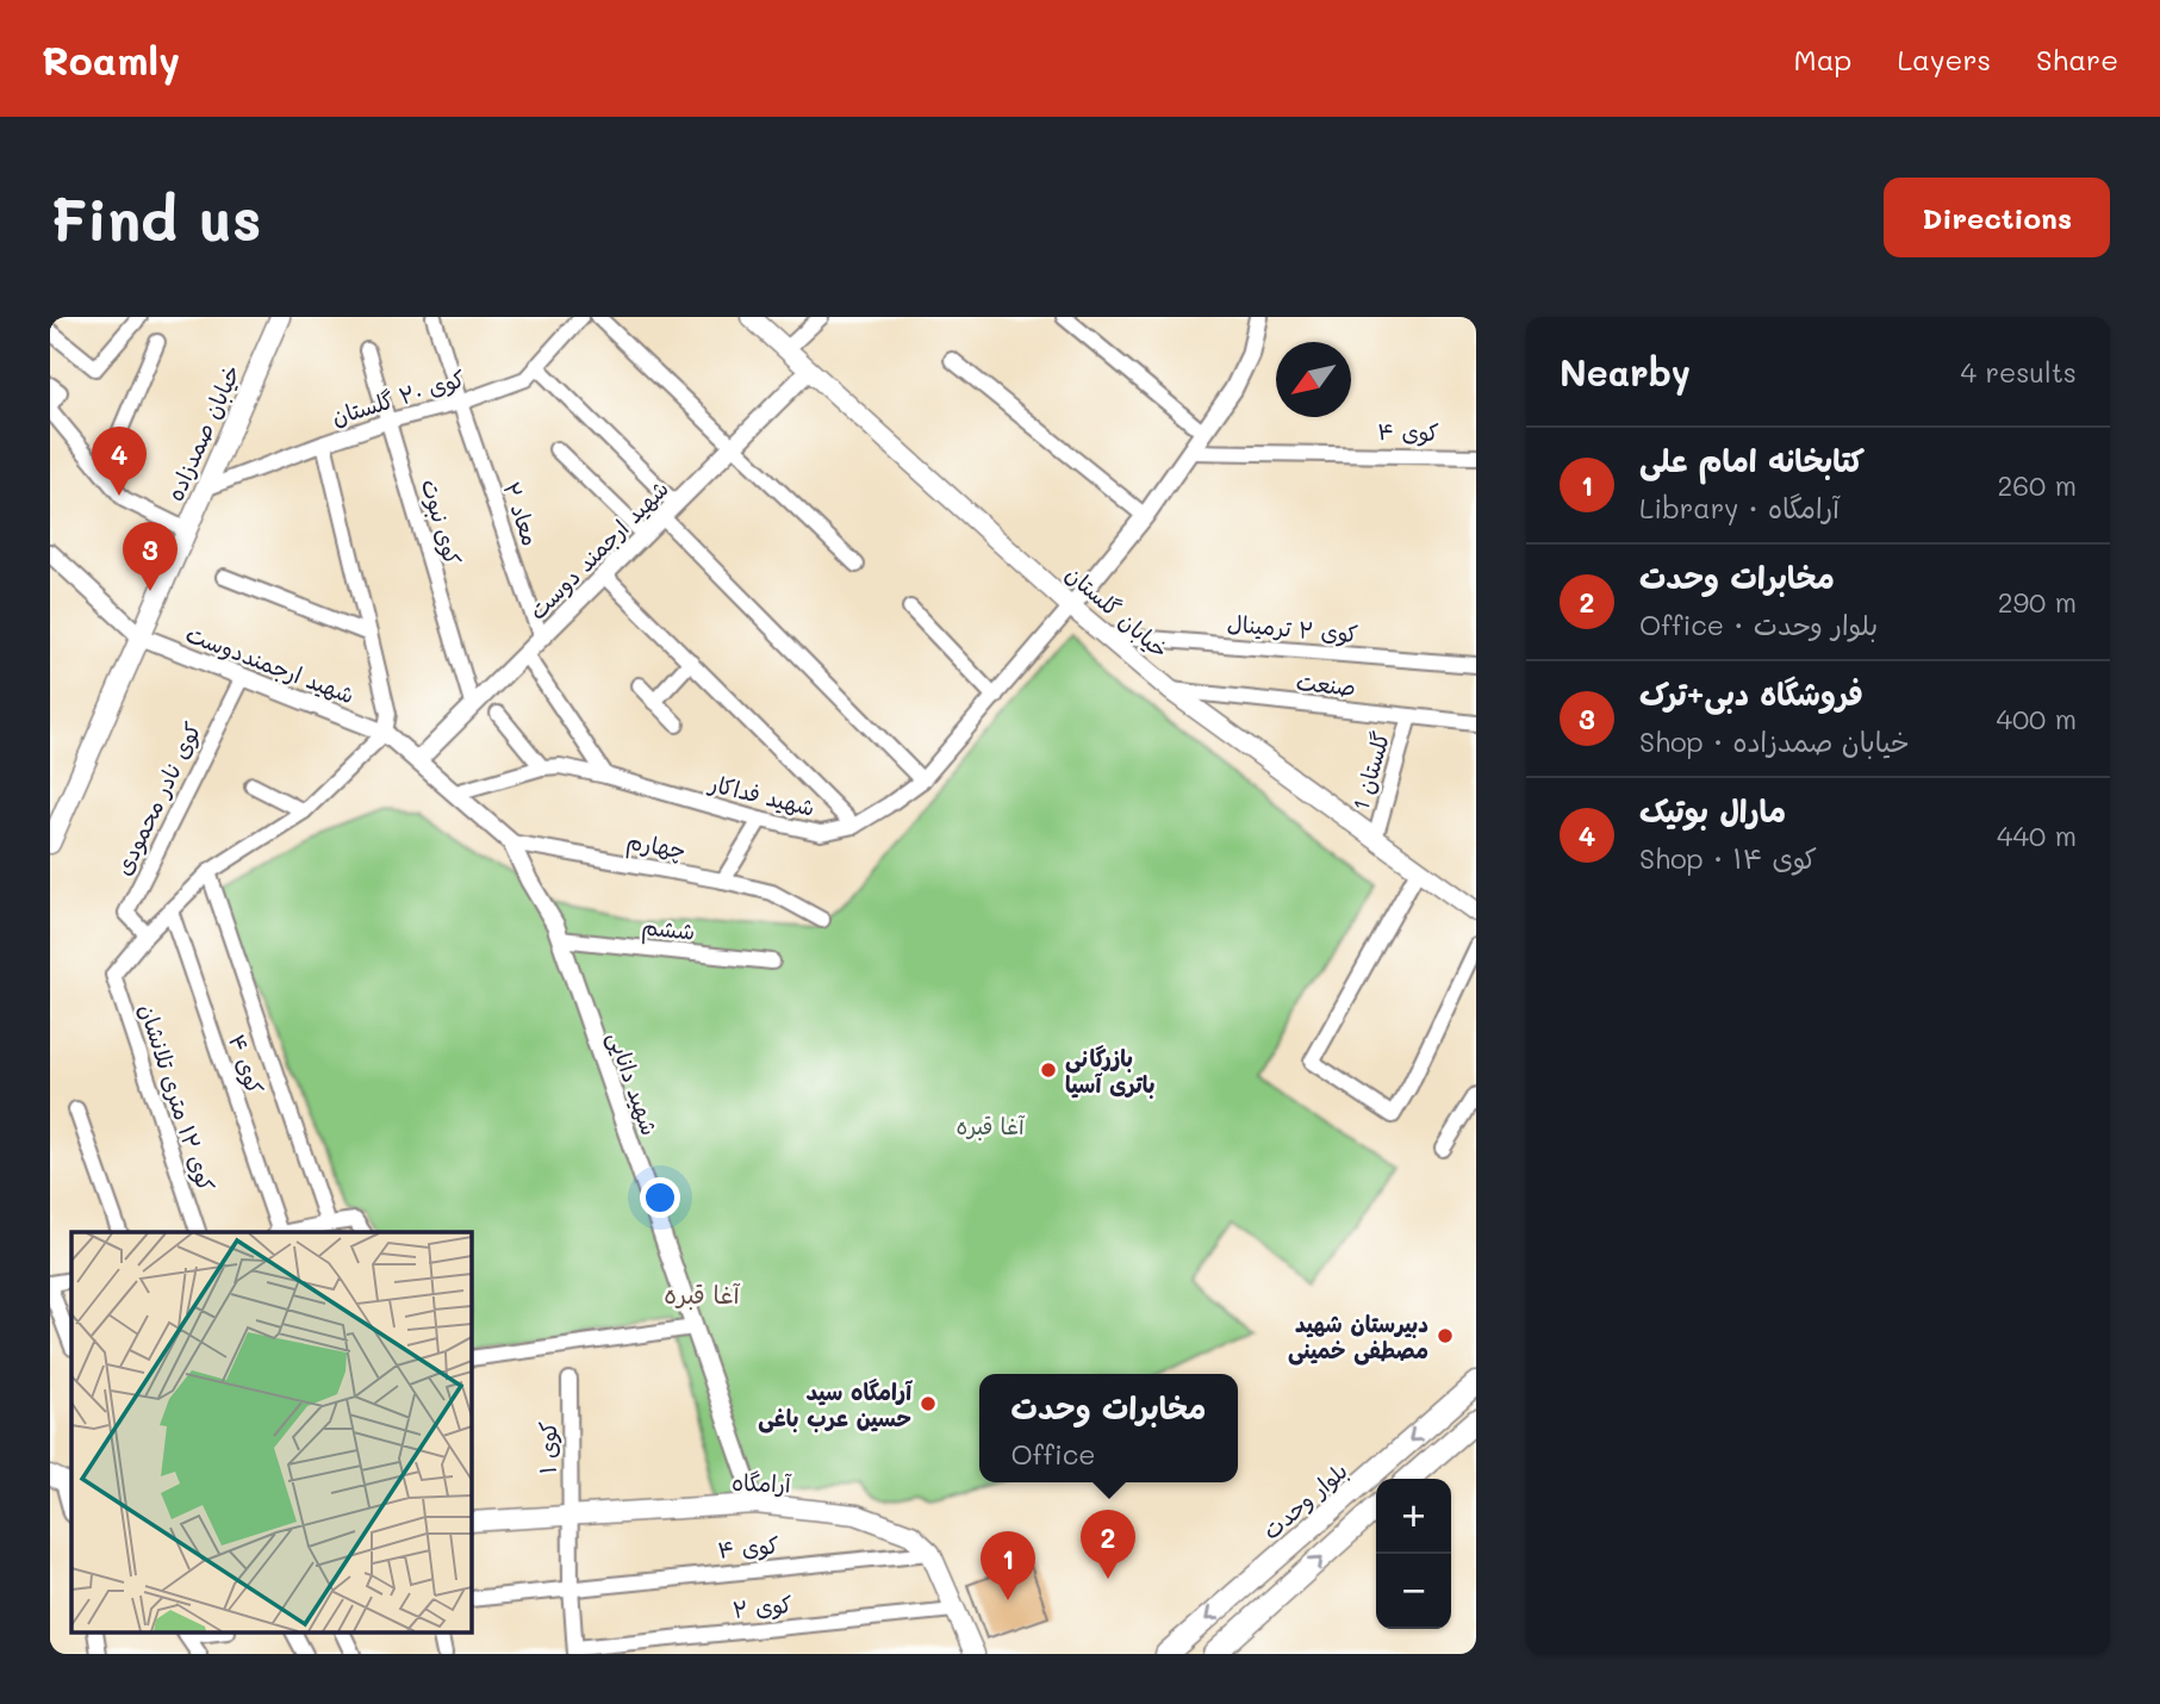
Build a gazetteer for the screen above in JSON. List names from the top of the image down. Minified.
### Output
{"streets":{"main road":["خیابان صمدزاده","خیابان گلستان","آرامگاه","بلوار وحدت"],"street":["کوی ۲۰ گلستان","کوی ۴","معاد ۲","کوی نبوت","شهید ارجمند دوست","کوی ۲ ترمینال","شهید ارجمنددوست","صنعت","گلستان 1","شهید فداکار","کوی نادر محمودی","چهارم","ششم","شهید دانایی","کوی ۱۲ متری تلانشان","کوی ۱","کوی ۲"]},"crossings":[["کوی ۲۰ گلستان","خیابان صمدزاده"],["کوی ۲۰ گلستان","معاد ۲"],["کوی ۲۰ گلستان","کوی نبوت"],["کوی ۴","کوی ۱"],["کوی ۴","آرامگاه"],["خیابان صمدزاده","شهید ارجمنددوست"],["معاد ۲","شهید ارجمند دوست"],["کوی نبوت","شهید ارجمند دوست"],["شهید ارجمند دوست","خیابان گلستان"],["شهید ارجمند دوست","شهید دانایی"],["خیابان گلستان","کوی ۲ ترمینال"],["خیابان گلستان","صنعت"],["خیابان گلستان","گلستان 1"],["خیابان گلستان","شهید فداکار"],["شهید ارجمنددوست","کوی نادر محمودی"],["شهید ارجمنددوست","شهید دانایی"],["صنعت","گلستان 1"],["شهید فداکار","شهید دانایی"],["کوی نادر محمودی","کوی ۱۲ متری تلانشان"],["چهارم","شهید دانایی"],["ششم","شهید دانایی"],["شهید دانایی","آرامگاه"],["کوی ۱","آرامگاه"],["کوی ۱","کوی ۲"]],"districts":["آغا قبره"],"parks":["آغا قبره"],"places":["بازرگانی باتری آسیا","دبیرستان شهید مصطفی خمینی","آرامگاه سید حسین عرب باغی"],"north":"bottom left","page":{"header":"Roamly","nav":["Map","Layers","Share"],"buttons":"Directions","title":"Find us","heading":["Nearby","4 results"],"list":[{"mark":"1","name":"کتابخانه امام علی","note":"Library · آرامگاه","value":"260 m"},{"mark":"2","name":"مخابرات وحدت","note":"Office · بلوار وحدت","value":"290 m"},{"mark":"3","name":"فروشگاه دبی+ترک","note":"Shop · خیابان صمدزاده","value":"400 m"},{"mark":"4","name":"مارال بوتیک","note":"Shop · کوی ۱۴","value":"440 m"}],"pins":["4","3","2","1"],"popup":["مخابرات وحدت","Office"],"map_buttons":["+","−"]}}
